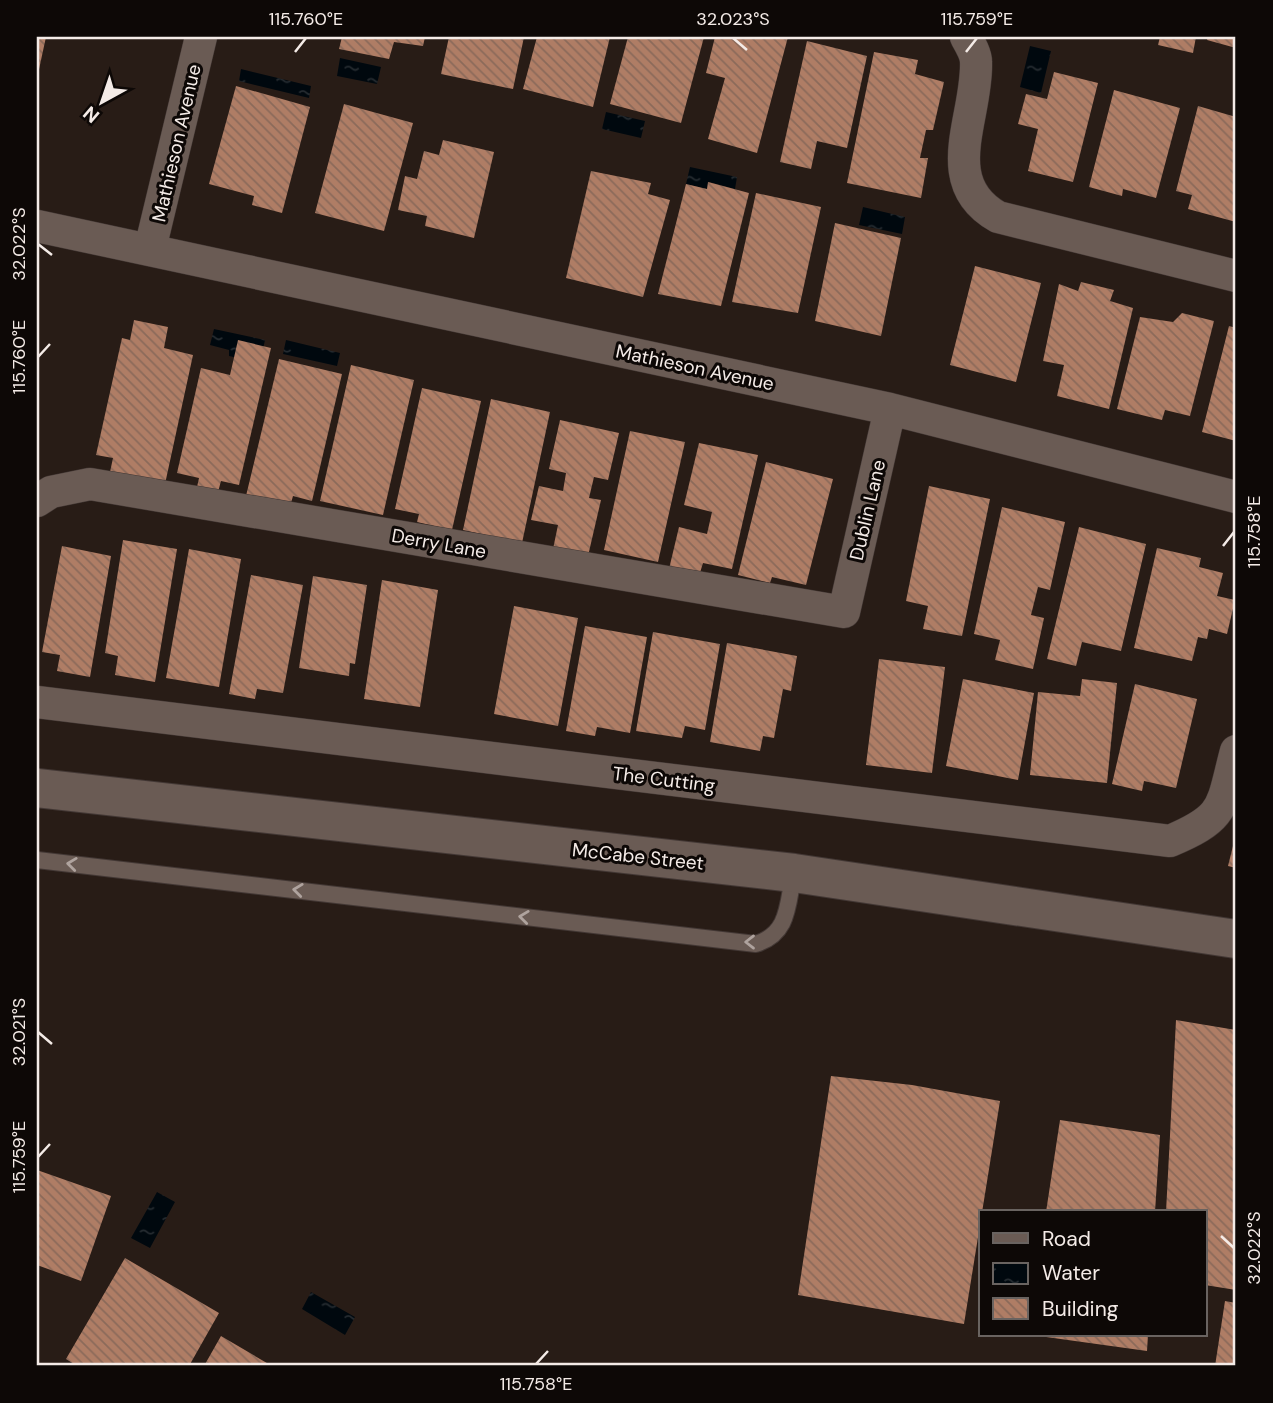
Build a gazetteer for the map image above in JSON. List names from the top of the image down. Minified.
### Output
{"streets":{"street":["Mathieson Avenue","Dublin Lane","Derry Lane","The Cutting","McCabe Street"]},"crossings":[["Mathieson Avenue","Dublin Lane"],["Dublin Lane","Derry Lane"]],"legend":["Road","Water","Building"],"north":"bottom left","coordinates":["115.760°E","32.023°S","115.759°E","32.022°S","115.758°E","32.021°S"]}
